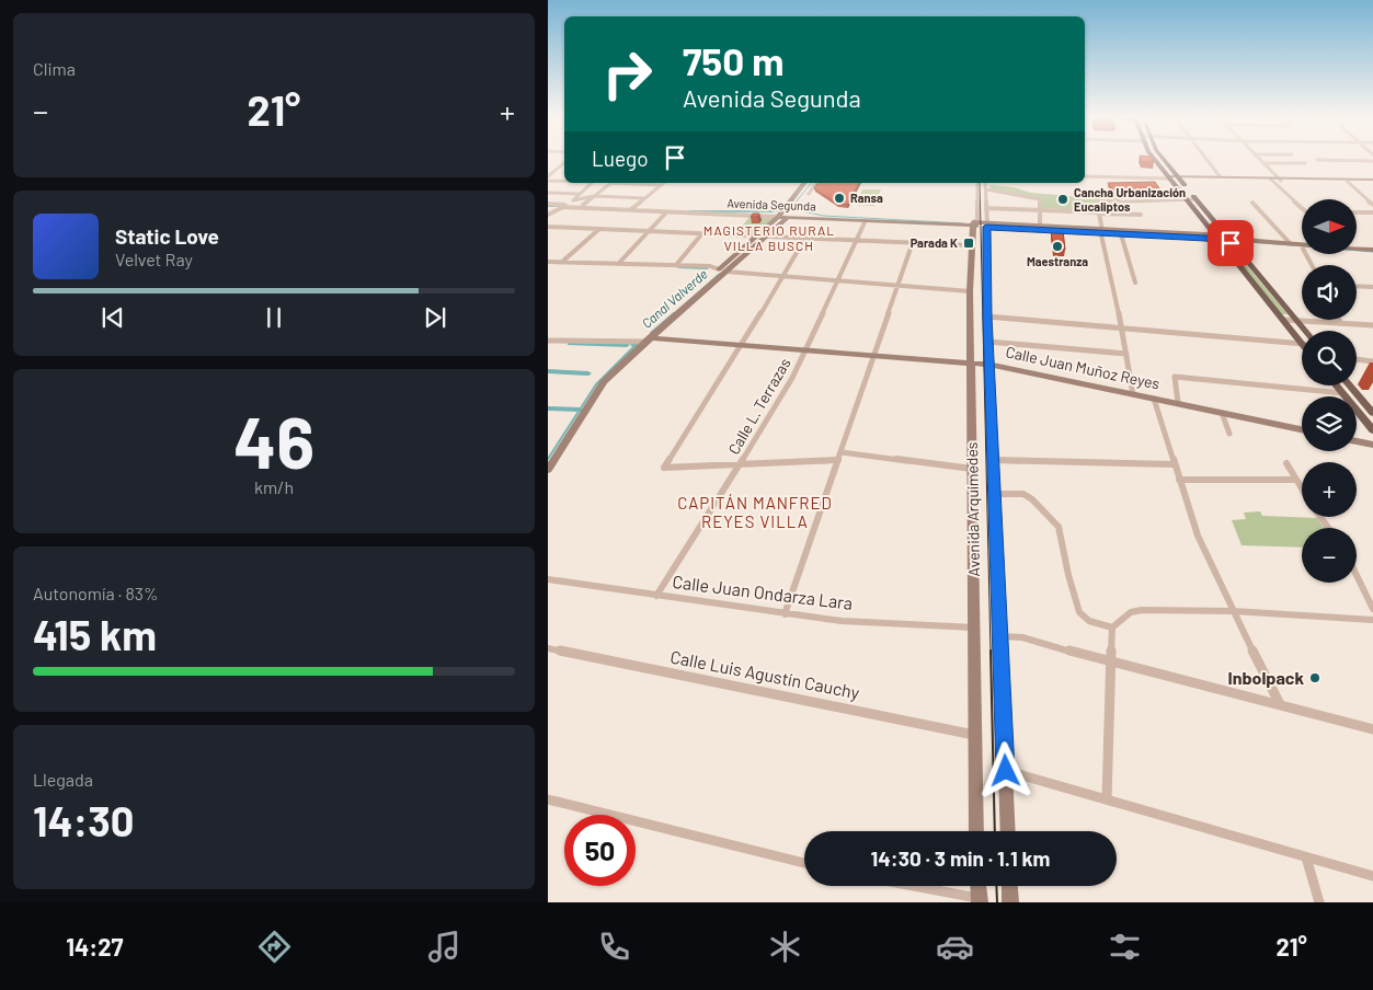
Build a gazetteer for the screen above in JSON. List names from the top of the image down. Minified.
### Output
{"streets":{"main road":["Avenida Segunda","Calle Juan Muñoz Reyes","Avenida Arquímedes"],"street":["Calle L. Terrazas","Calle Juan Ondarza Lara","Calle Luis Agustín Cauchy"]},"crossings":[["Avenida Segunda","Calle L. Terrazas"],["Avenida Segunda","Avenida Arquímedes"],["Calle Juan Muñoz Reyes","Calle L. Terrazas"],["Calle Juan Muñoz Reyes","Avenida Arquímedes"],["Calle L. Terrazas","Calle Juan Ondarza Lara"],["Avenida Arquímedes","Calle Juan Ondarza Lara"],["Avenida Arquímedes","Calle Luis Agustín Cauchy"]],"districts":["MAGISTERIO RURAL VILLA BUSCH","CAPITÁN MANFRED REYES VILLA"],"water":["Canal Valverde"],"places":{"other":["Ransa","Cancha Urbanización Eucaliptos","Maestranza","Inbolpack"],"transit":["Parada K"]},"north":"right","page":{"tile":["Clima",["46","km/h"],["Autonomía · 83%","415 km"],["Llegada","14:30"]],"turn":["750 m","Avenida Segunda"],"heat":["−","21°","+"],"then":"Luego","map_buttons":["+","−"],"song":["Static Love","Velvet Ray"],"limit":"50","trip":"14:30 · 3 min · 1.1 km","tabs":["14:27","21°"]}}
